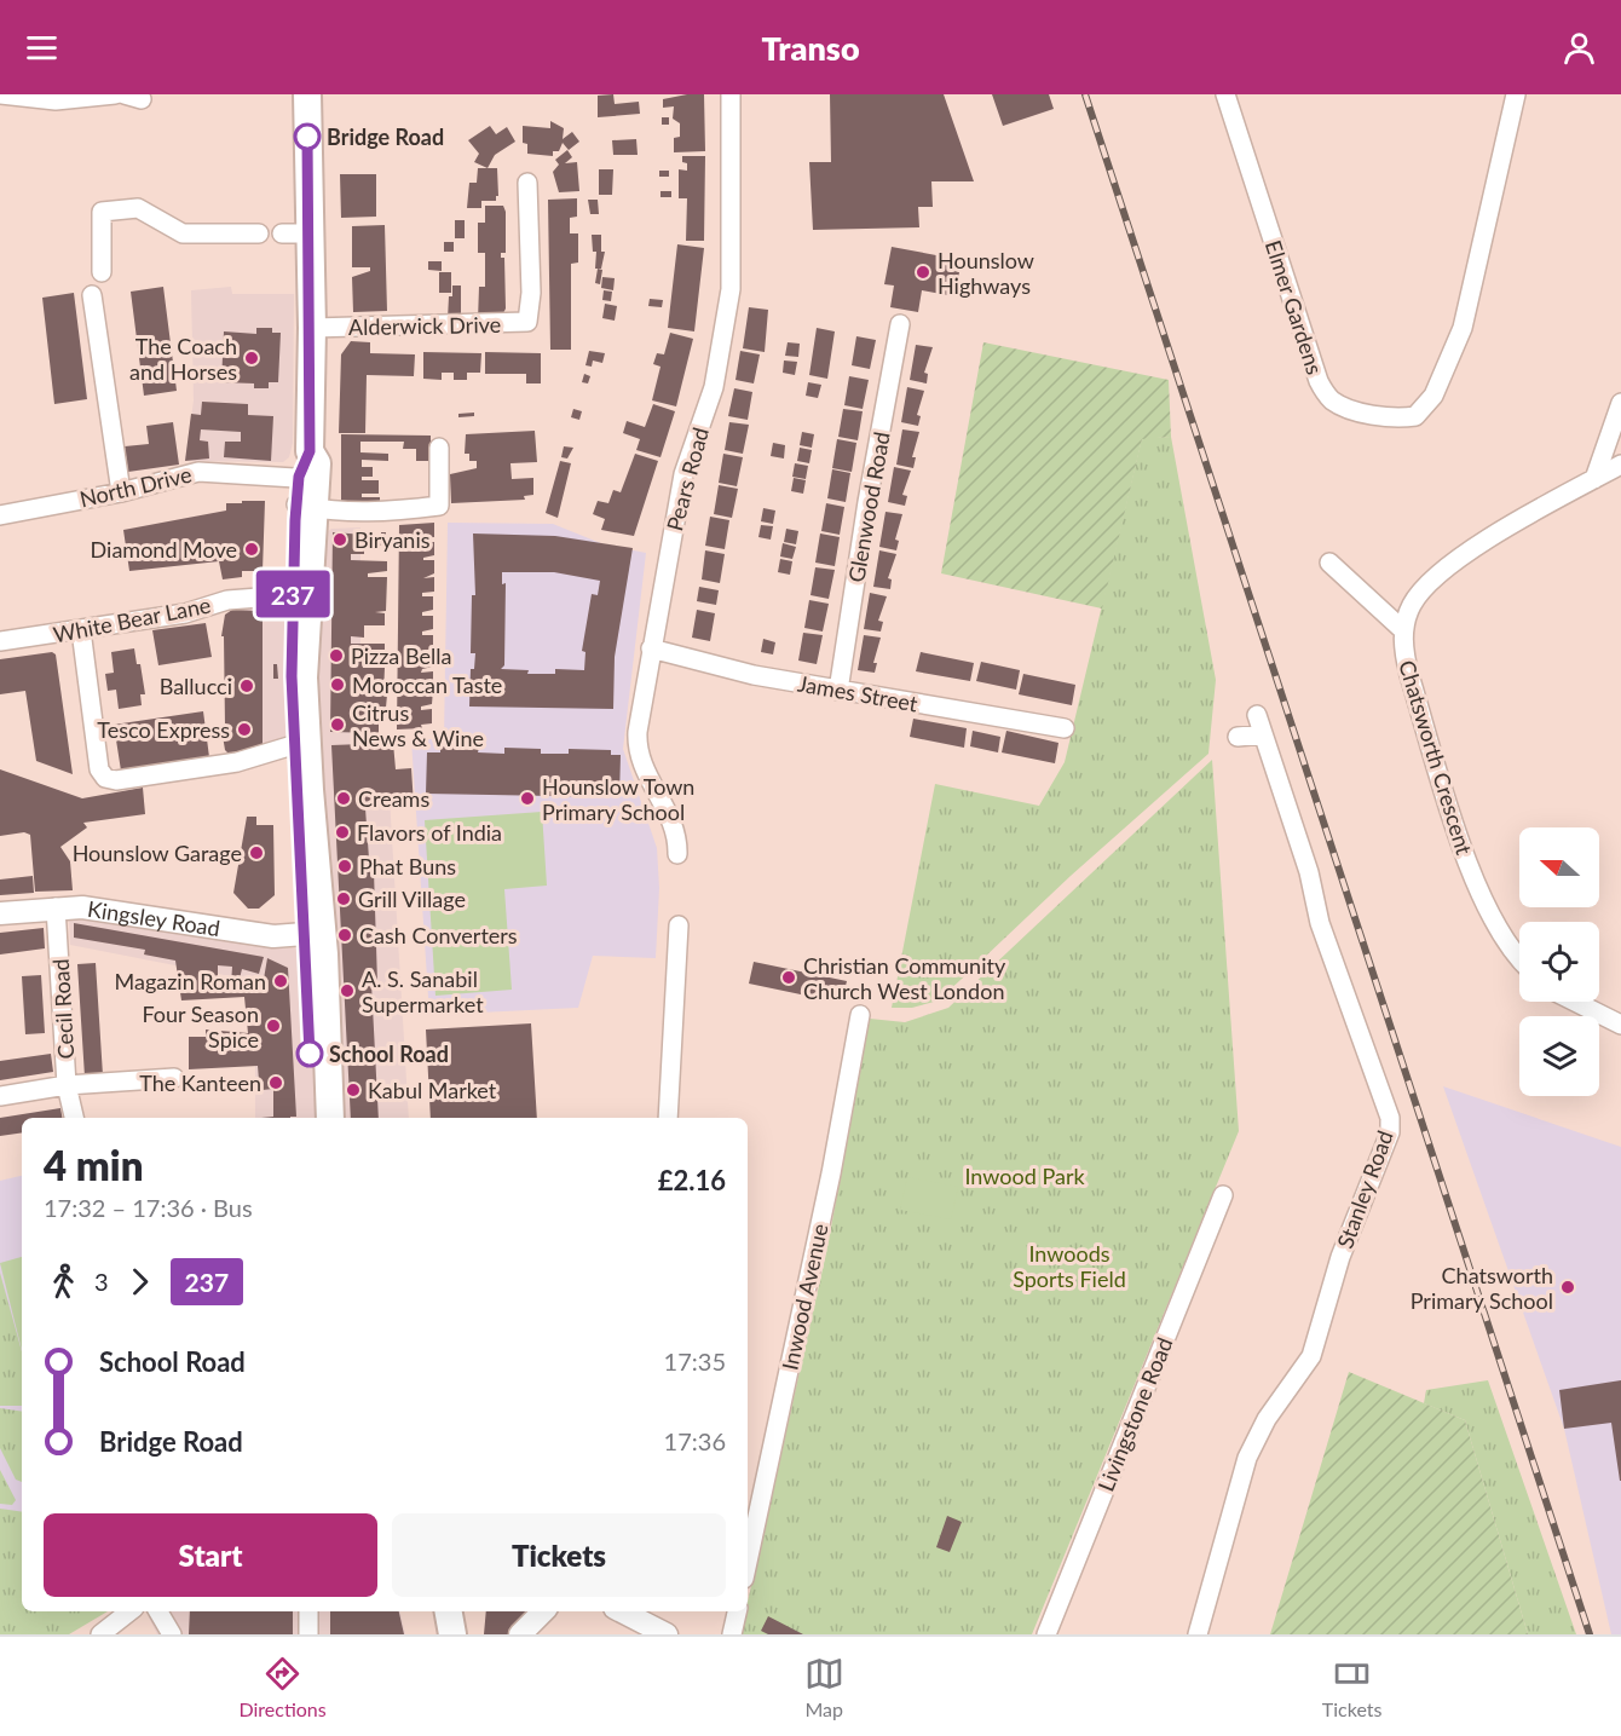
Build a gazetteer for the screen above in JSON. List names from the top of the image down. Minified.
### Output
{"streets":{"street":["Elmer Gardens","Alderwick Drive","Pears Road","North Drive","Glenwood Road","White Bear Lane","James Street","Chatsworth Crescent","Kingsley Road","Cecil Road","Stanley Road","Inwood Avenue","Livingstone Road"]},"crossings":[["Pears Road","James Street"],["Glenwood Road","James Street"],["Kingsley Road","Cecil Road"]],"parks":["Inwood Park","Inwoods Sports Field"],"places":["Bridge Road","Hounslow Highways","The Coach and Horses","Biryanis","Diamond Move","Pizza Bella","Moroccan Taste","Ballucci","Citrus News & Wine","Tesco Express","Creams","Hounslow Town Primary School","Flavors of India","Hounslow Garage","Phat Buns","Grill Village","Cash Converters","Christian Community Church West London","Magazin Roman","A. S. Sanabil Supermarket","Four Season Spice","School Road","The Kanteen","Kabul Market","Chatsworth Primary School"],"lines":["bus line 237"],"north":"left","page":{"header":"Transo","on_map":"237","heading":["4 min","17:32 – 17:36 · Bus","£2.16"],"legs":["3","237"],"list":[{"name":"School Road","value":"17:35"},{"name":"Bridge Road","value":"17:36"}],"buttons":["Start","Tickets"],"tabs":["Directions","Map","Tickets"]}}
